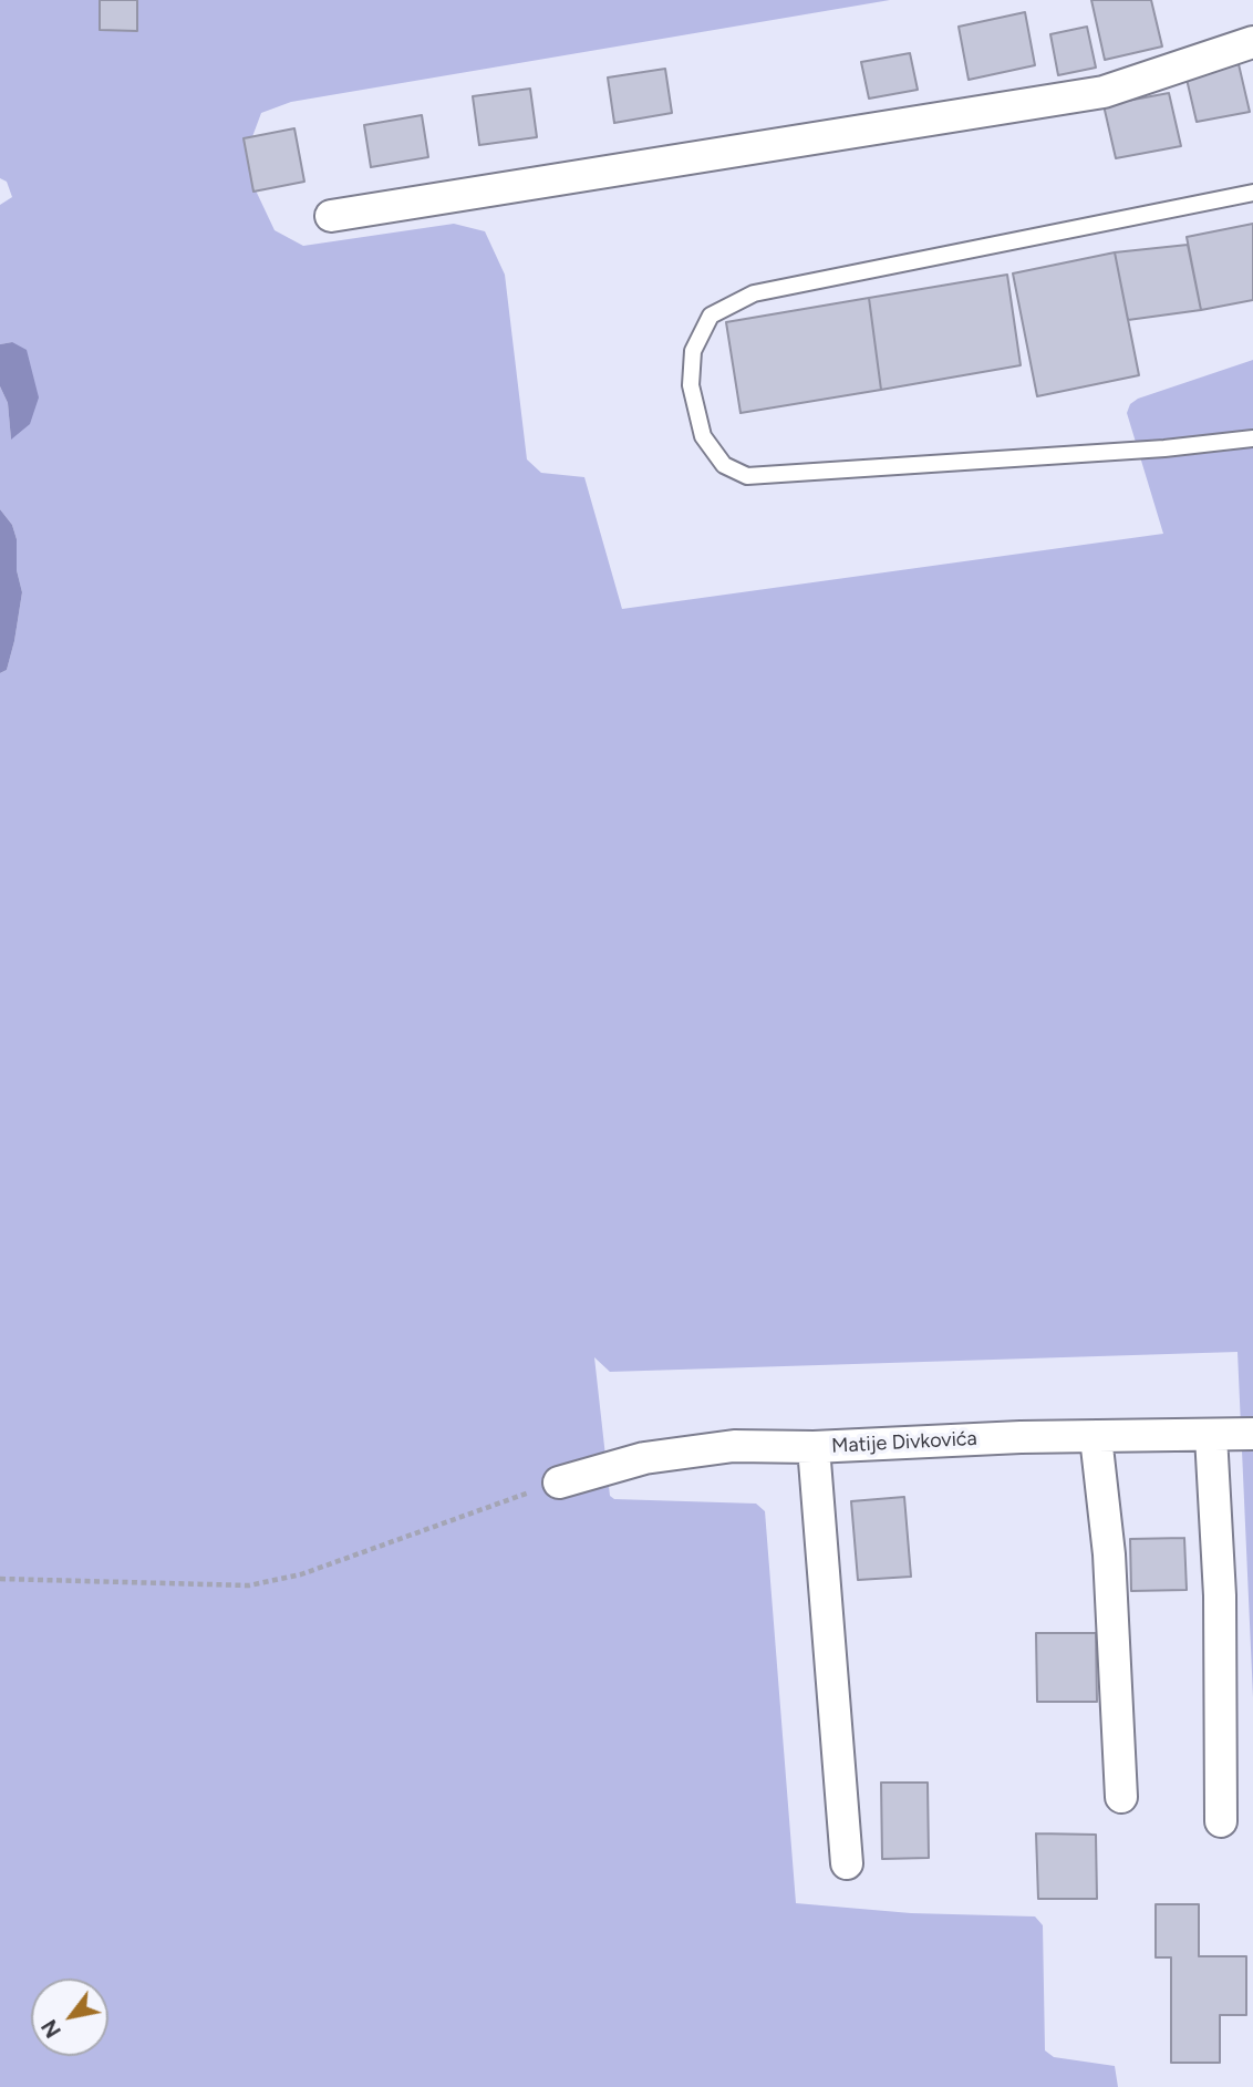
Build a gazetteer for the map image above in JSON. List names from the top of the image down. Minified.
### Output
{"streets":{"street":["Matije Divkovića"]},"north":"bottom left"}
